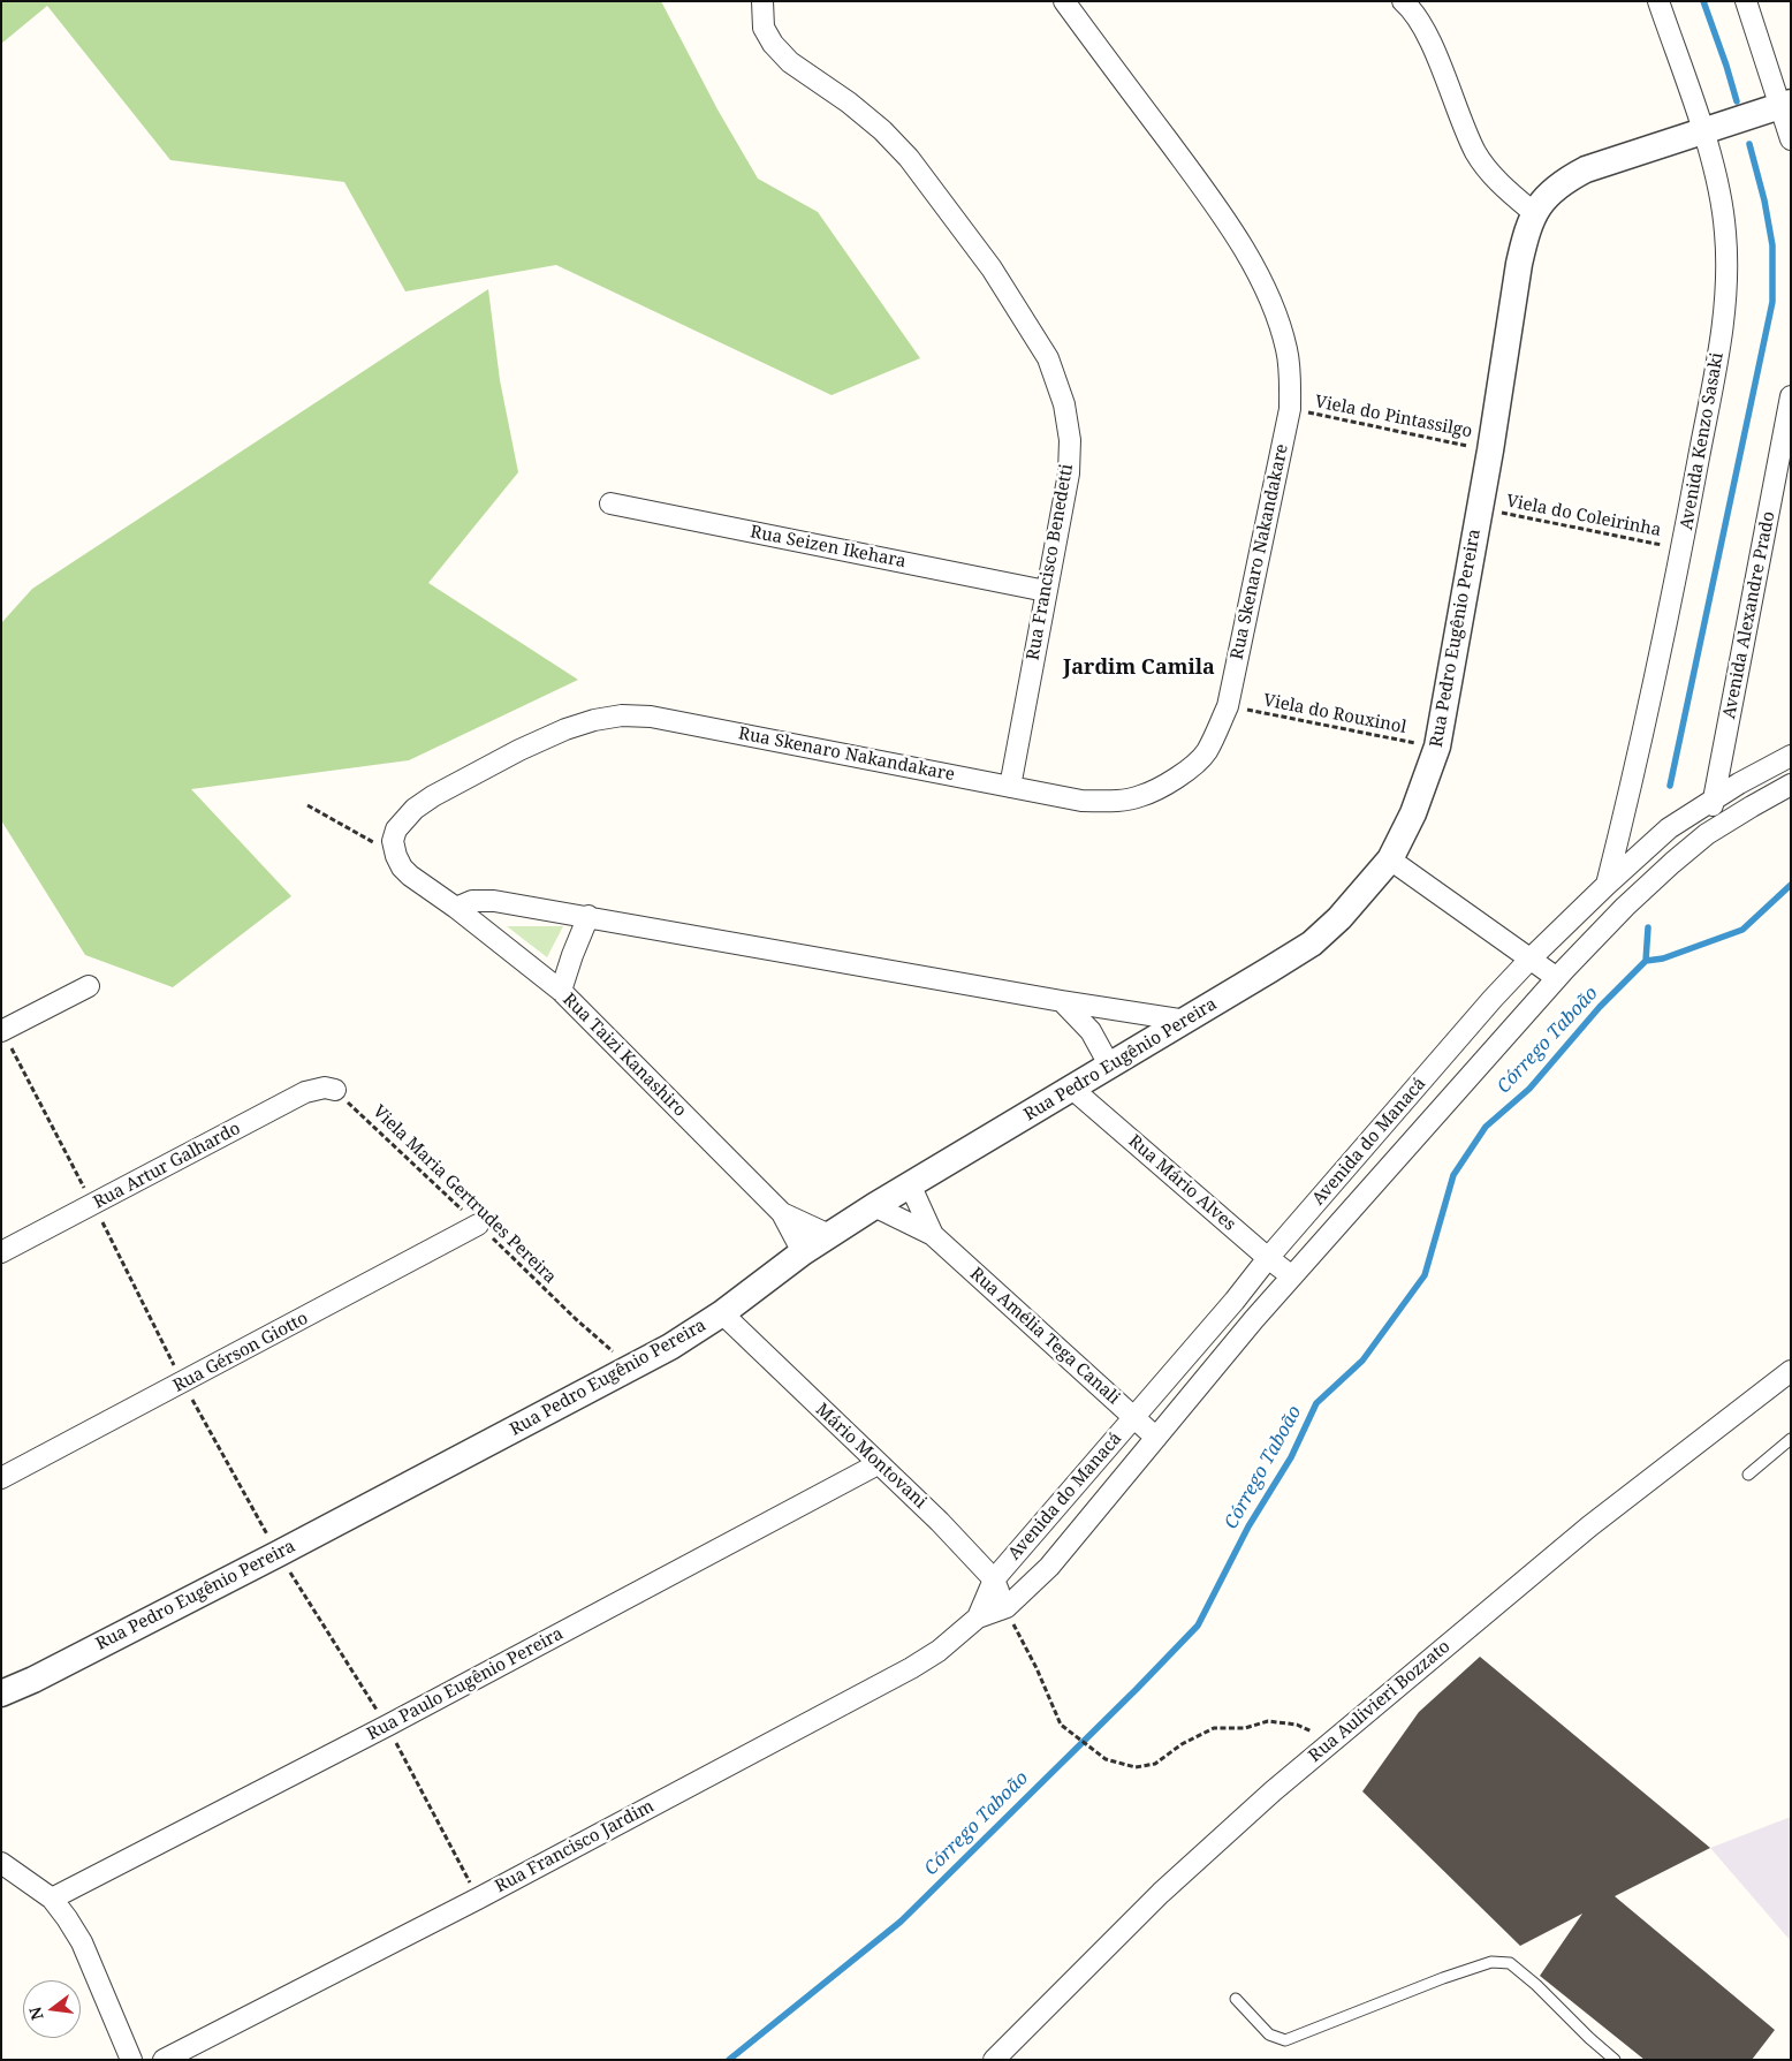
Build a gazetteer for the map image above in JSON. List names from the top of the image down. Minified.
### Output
{"streets":{"street":["Avenida Kenzo Sasaki","Rua Seizen Ikehara","Rua Skenaro Nakandakare","Rua Francisco Benedetti","Avenida Alexandre Prado","Rua Pedro Eugênio Pereira","Rua Taizi Kanashiro","Avenida do Manacá","Rua Artur Galhardo","Rua Mário Alves","Rua Amélia Tega Canali","Rua Gérson Giotto","Mário Montovani","Rua Paulo Eugênio Pereira","Rua Aulivieri Bozzato","Rua Francisco Jardim"],"path":["Viela do Pintassilgo","Viela do Coleirinha","Viela do Rouxinol","Viela Maria Gertrudes Pereira"]},"crossings":[["Viela do Pintassilgo","Rua Skenaro Nakandakare"],["Viela do Pintassilgo","Rua Pedro Eugênio Pereira"],["Avenida Kenzo Sasaki","Viela do Coleirinha"],["Avenida Kenzo Sasaki","Rua Pedro Eugênio Pereira"],["Avenida Kenzo Sasaki","Avenida do Manacá"],["Viela do Coleirinha","Rua Pedro Eugênio Pereira"],["Rua Seizen Ikehara","Rua Francisco Benedetti"],["Rua Skenaro Nakandakare","Rua Francisco Benedetti"],["Rua Skenaro Nakandakare","Viela do Rouxinol"],["Avenida Alexandre Prado","Avenida do Manacá"],["Rua Pedro Eugênio Pereira","Viela do Rouxinol"],["Rua Pedro Eugênio Pereira","Rua Taizi Kanashiro"],["Rua Pedro Eugênio Pereira","Rua Mário Alves"],["Rua Pedro Eugênio Pereira","Viela Maria Gertrudes Pereira"],["Rua Pedro Eugênio Pereira","Rua Amélia Tega Canali"],["Rua Pedro Eugênio Pereira","Mário Montovani"],["Avenida do Manacá","Rua Mário Alves"],["Avenida do Manacá","Rua Amélia Tega Canali"],["Avenida do Manacá","Mário Montovani"],["Avenida do Manacá","Rua Francisco Jardim"],["Rua Artur Galhardo","Viela Maria Gertrudes Pereira"],["Viela Maria Gertrudes Pereira","Rua Gérson Giotto"],["Mário Montovani","Rua Paulo Eugênio Pereira"],["Mário Montovani","Rua Francisco Jardim"]],"districts":["Jardim Camila"],"water":["Córrego Taboão"],"north":"left"}
